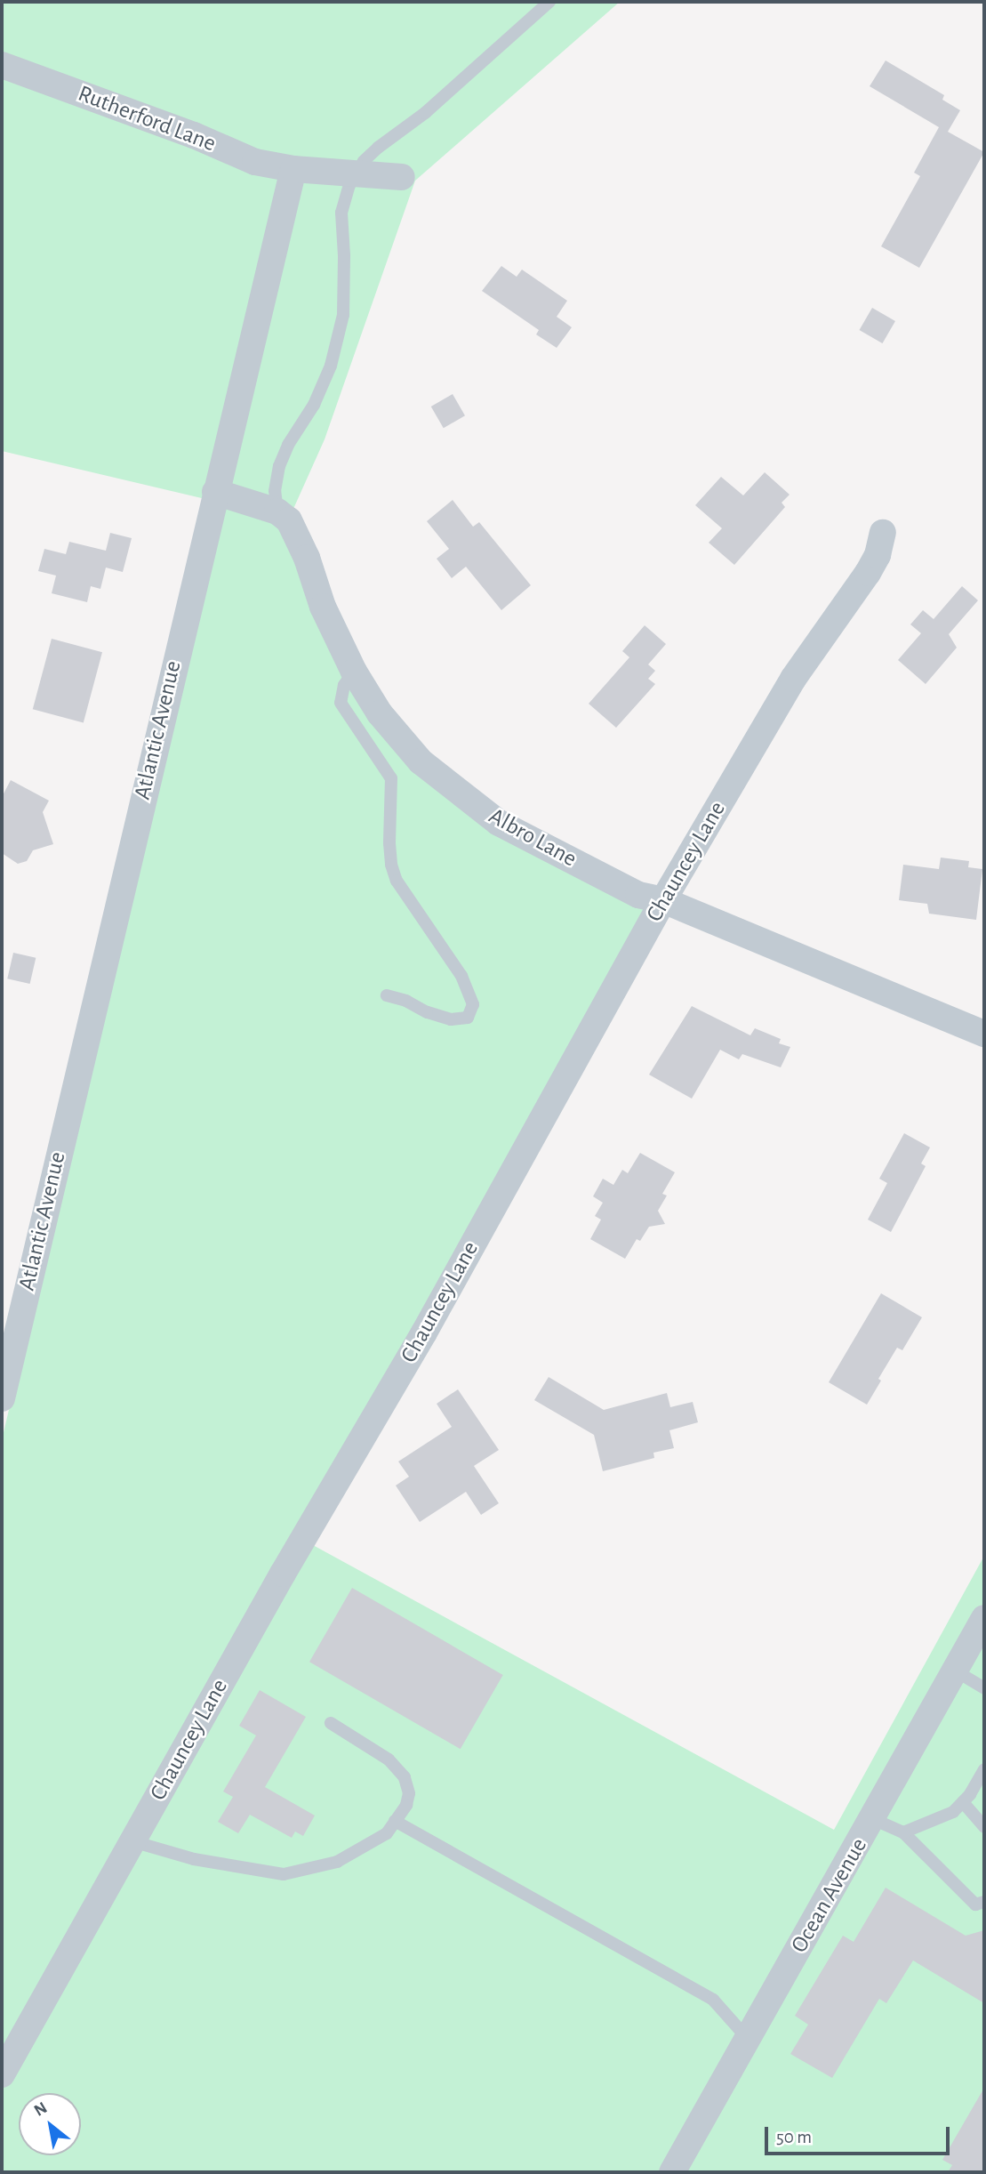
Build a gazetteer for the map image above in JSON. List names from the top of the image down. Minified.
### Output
{"streets":{"street":["Rutherford Lane","Atlantic Avenue","Albro Lane","Chauncey Lane","Ocean Avenue"]},"crossings":[["Rutherford Lane","Atlantic Avenue"],["Albro Lane","Chauncey Lane"]],"scale_bar":"50 m","north":"top left"}
